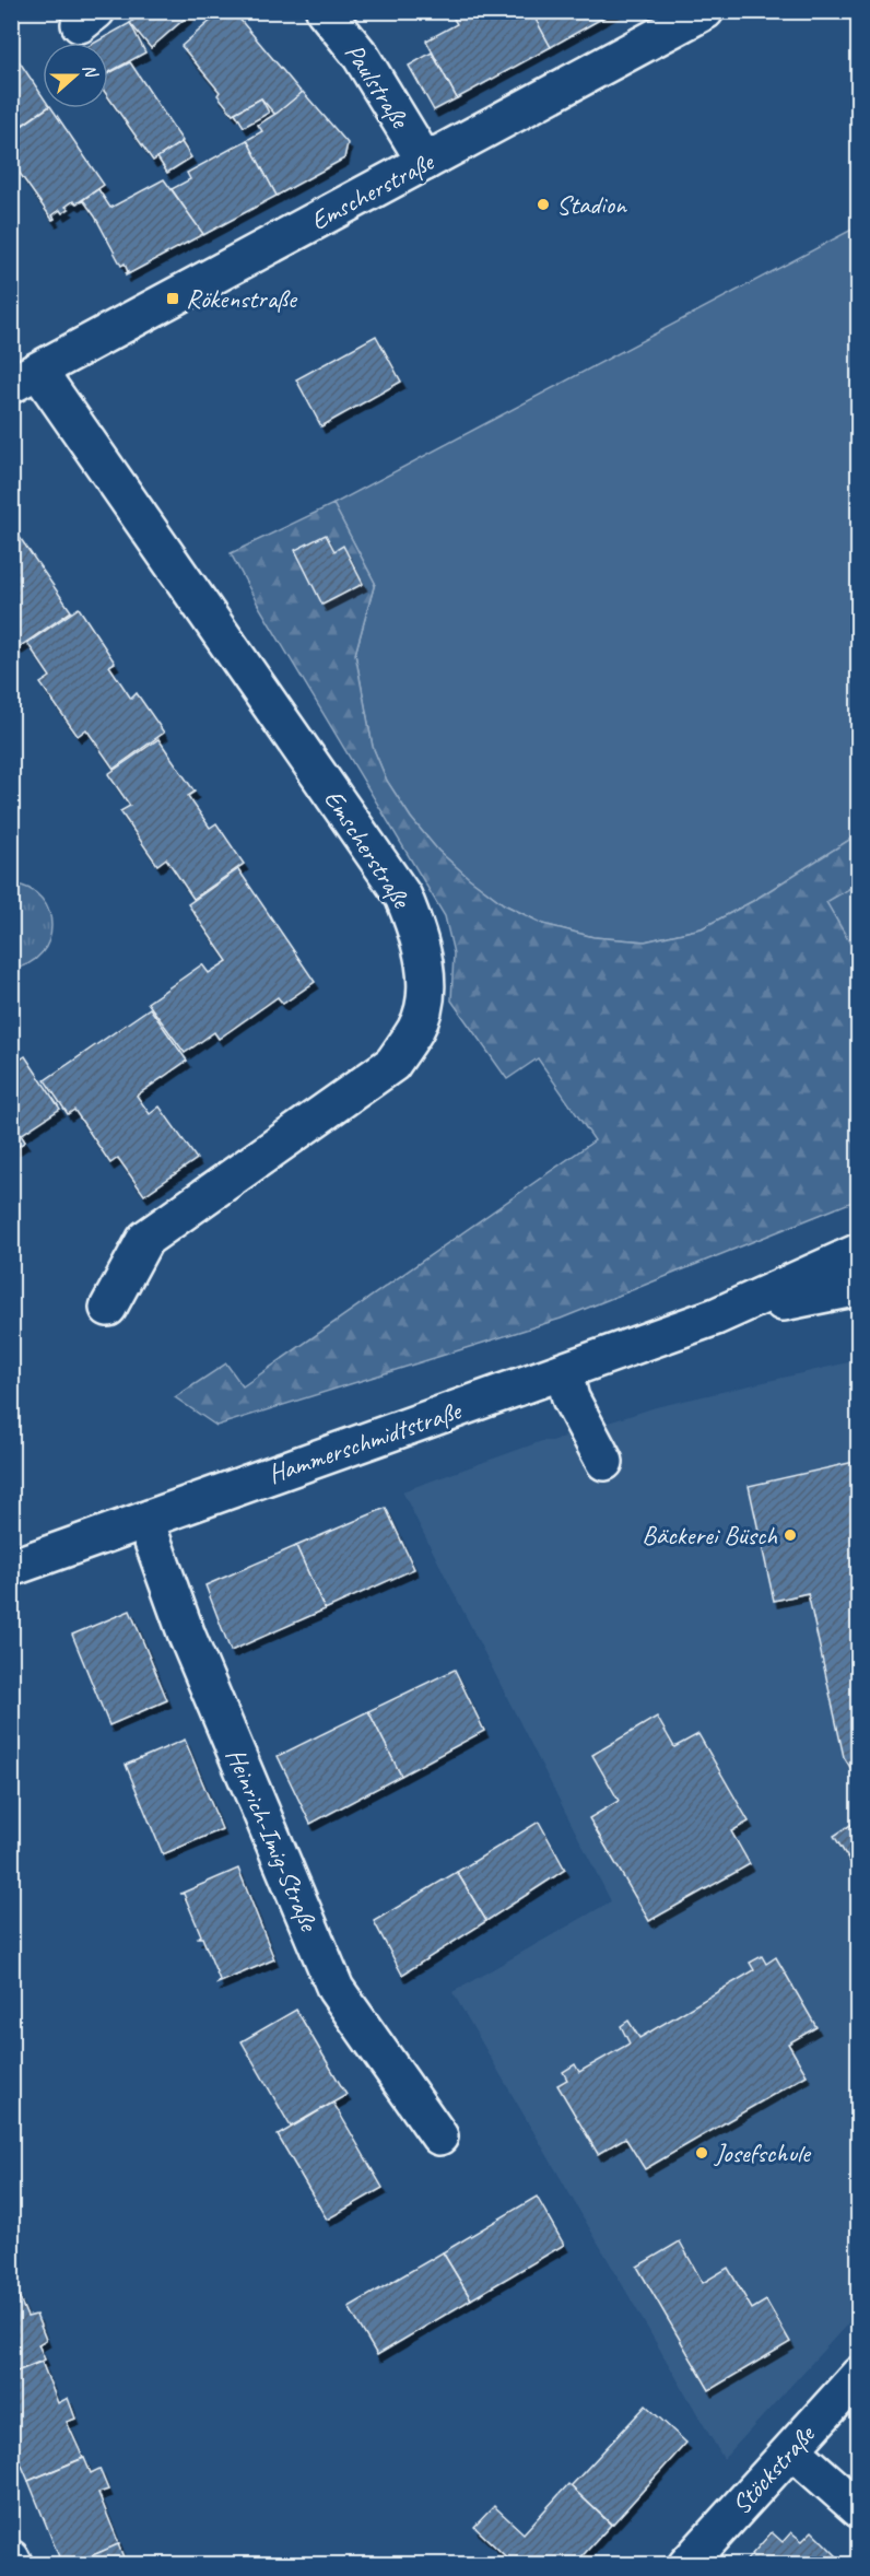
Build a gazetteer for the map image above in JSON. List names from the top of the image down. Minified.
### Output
{"streets":{"street":["Paulstraße","Emscherstraße","Hammerschmidtstraße","Heinrich-Imig-Straße","Stöckstraße"]},"crossings":[["Paulstraße","Emscherstraße"],["Hammerschmidtstraße","Heinrich-Imig-Straße"]],"places":{"other":["Stadion","Bäckerei Büsch","Josefschule"],"transit":["Rökenstraße"]},"north":"right"}
